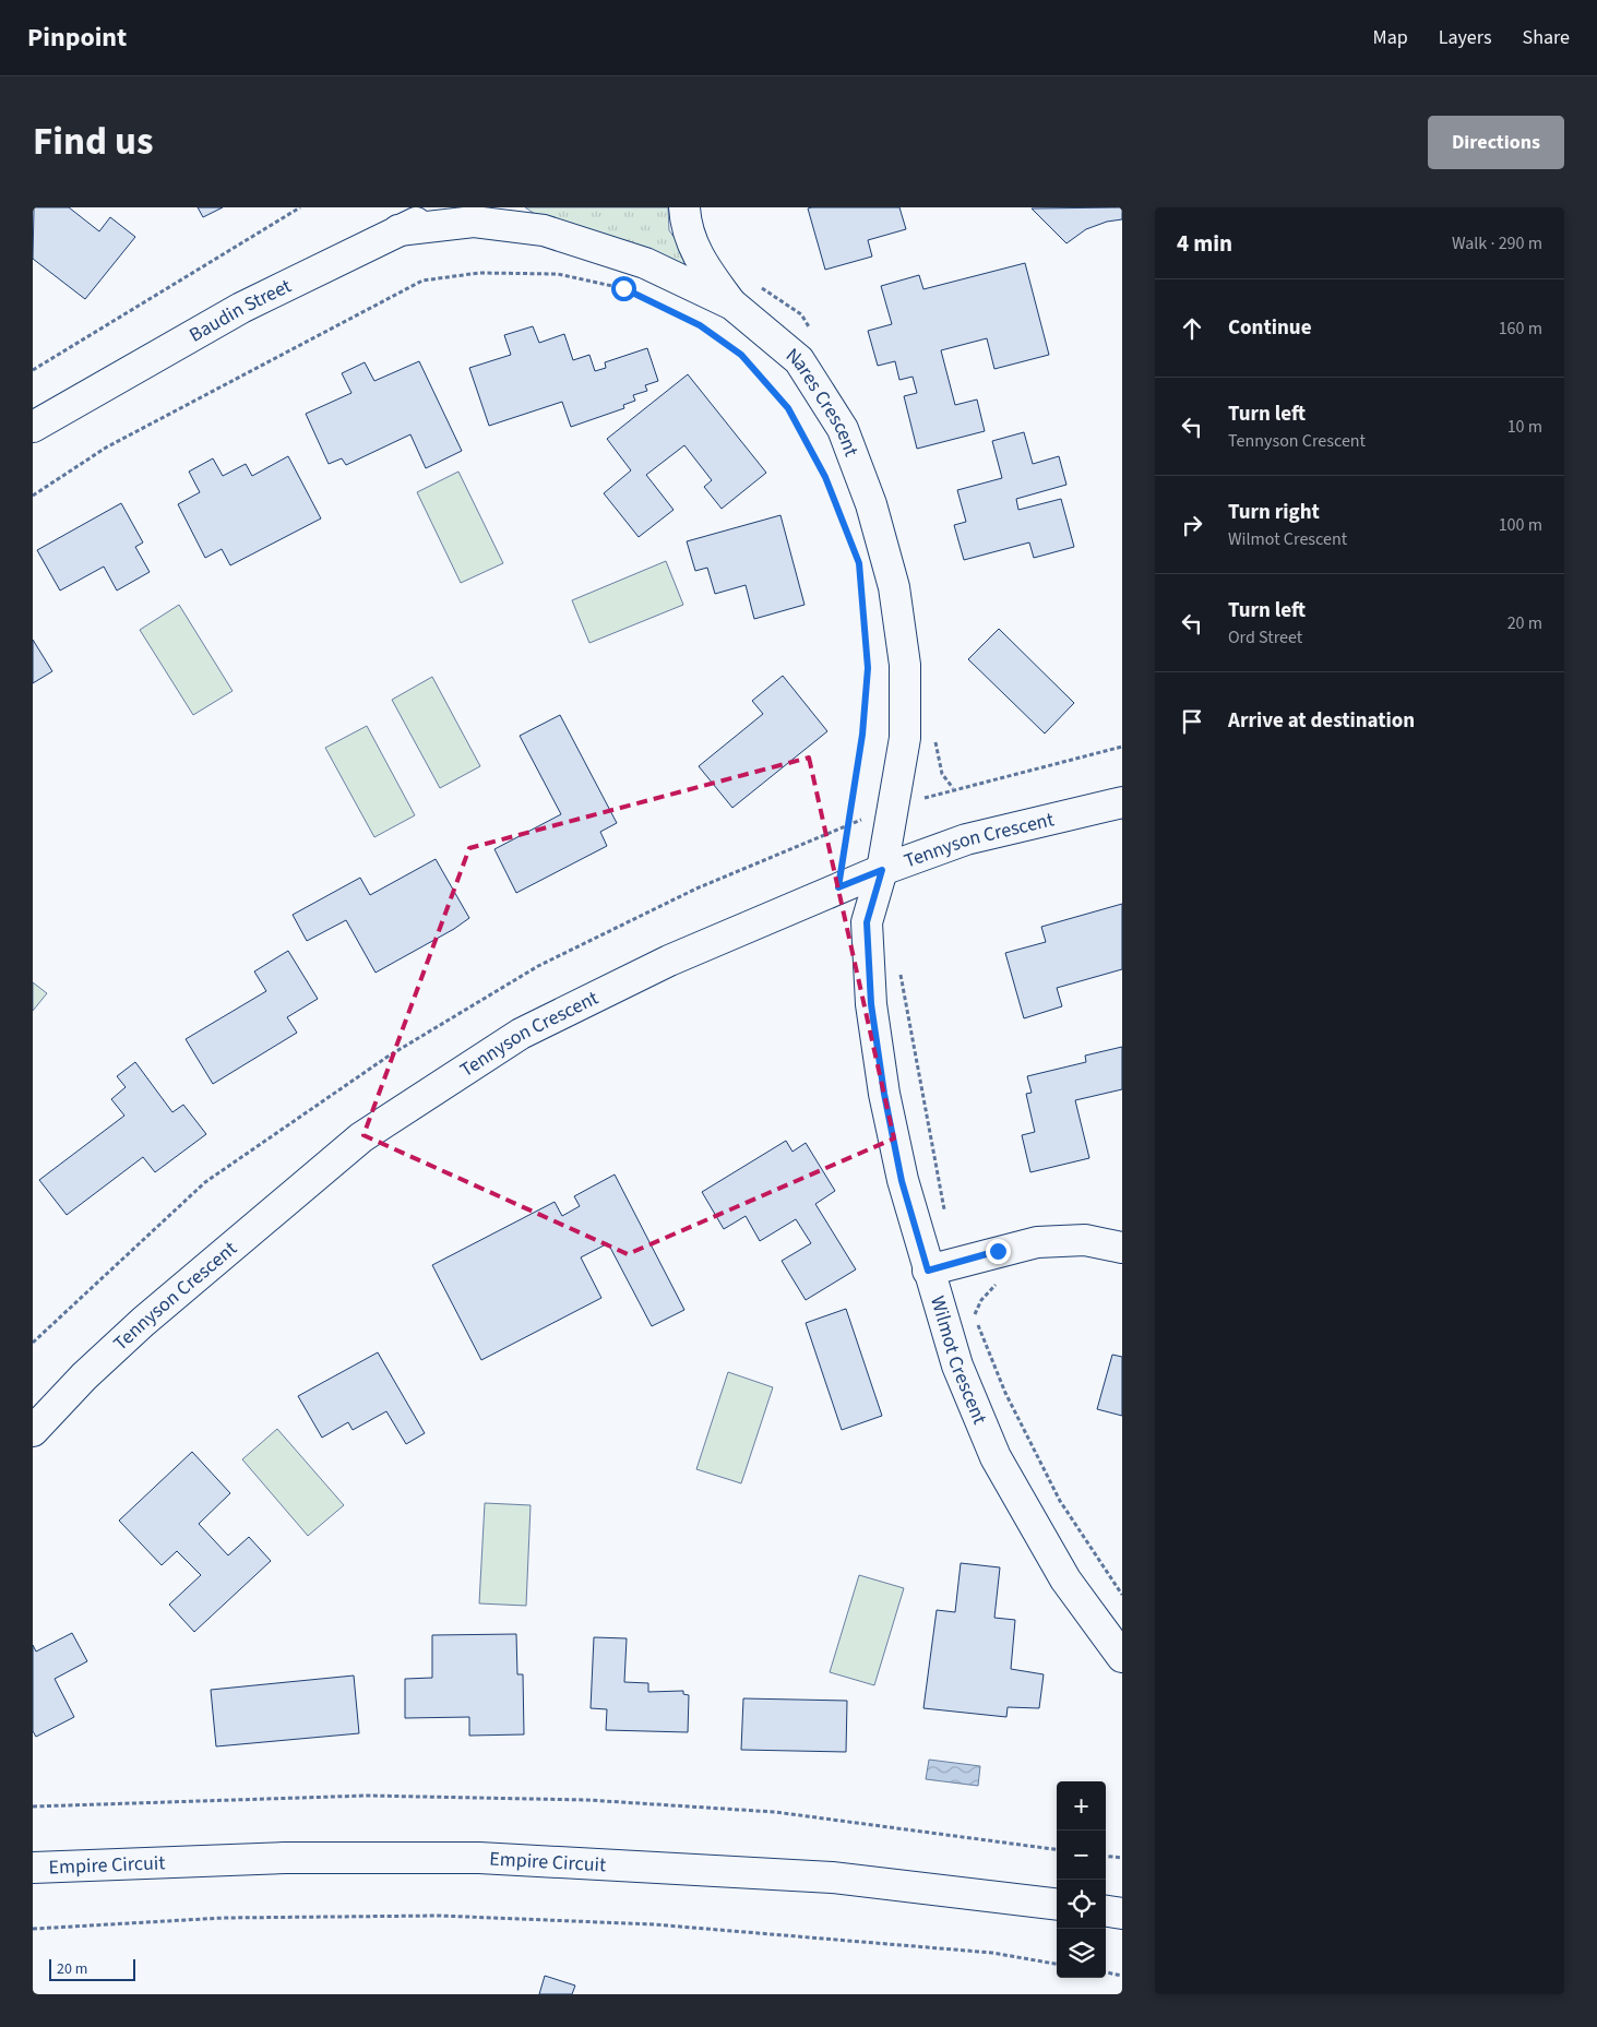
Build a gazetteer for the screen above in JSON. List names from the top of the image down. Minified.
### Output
{"streets":{"street":["Baudin Street","Nares Crescent","Tennyson Crescent","Wilmot Crescent","Empire Circuit"]},"crossings":[["Baudin Street","Nares Crescent"],["Nares Crescent","Tennyson Crescent"],["Nares Crescent","Wilmot Crescent"],["Tennyson Crescent","Wilmot Crescent"]],"scale_bar":"20 m","page":{"header":"Pinpoint","nav":["Map","Layers","Share"],"title":"Find us","buttons":"Directions","heading":["4 min","Walk · 290 m"],"list":[["Continue","160 m"],["Turn left","Tennyson Crescent","10 m"],["Turn right","Wilmot Crescent","100 m"],["Turn left","Ord Street","20 m"],"Arrive at destination"],"map_buttons":["+","−"],"scale":"20 m"}}
